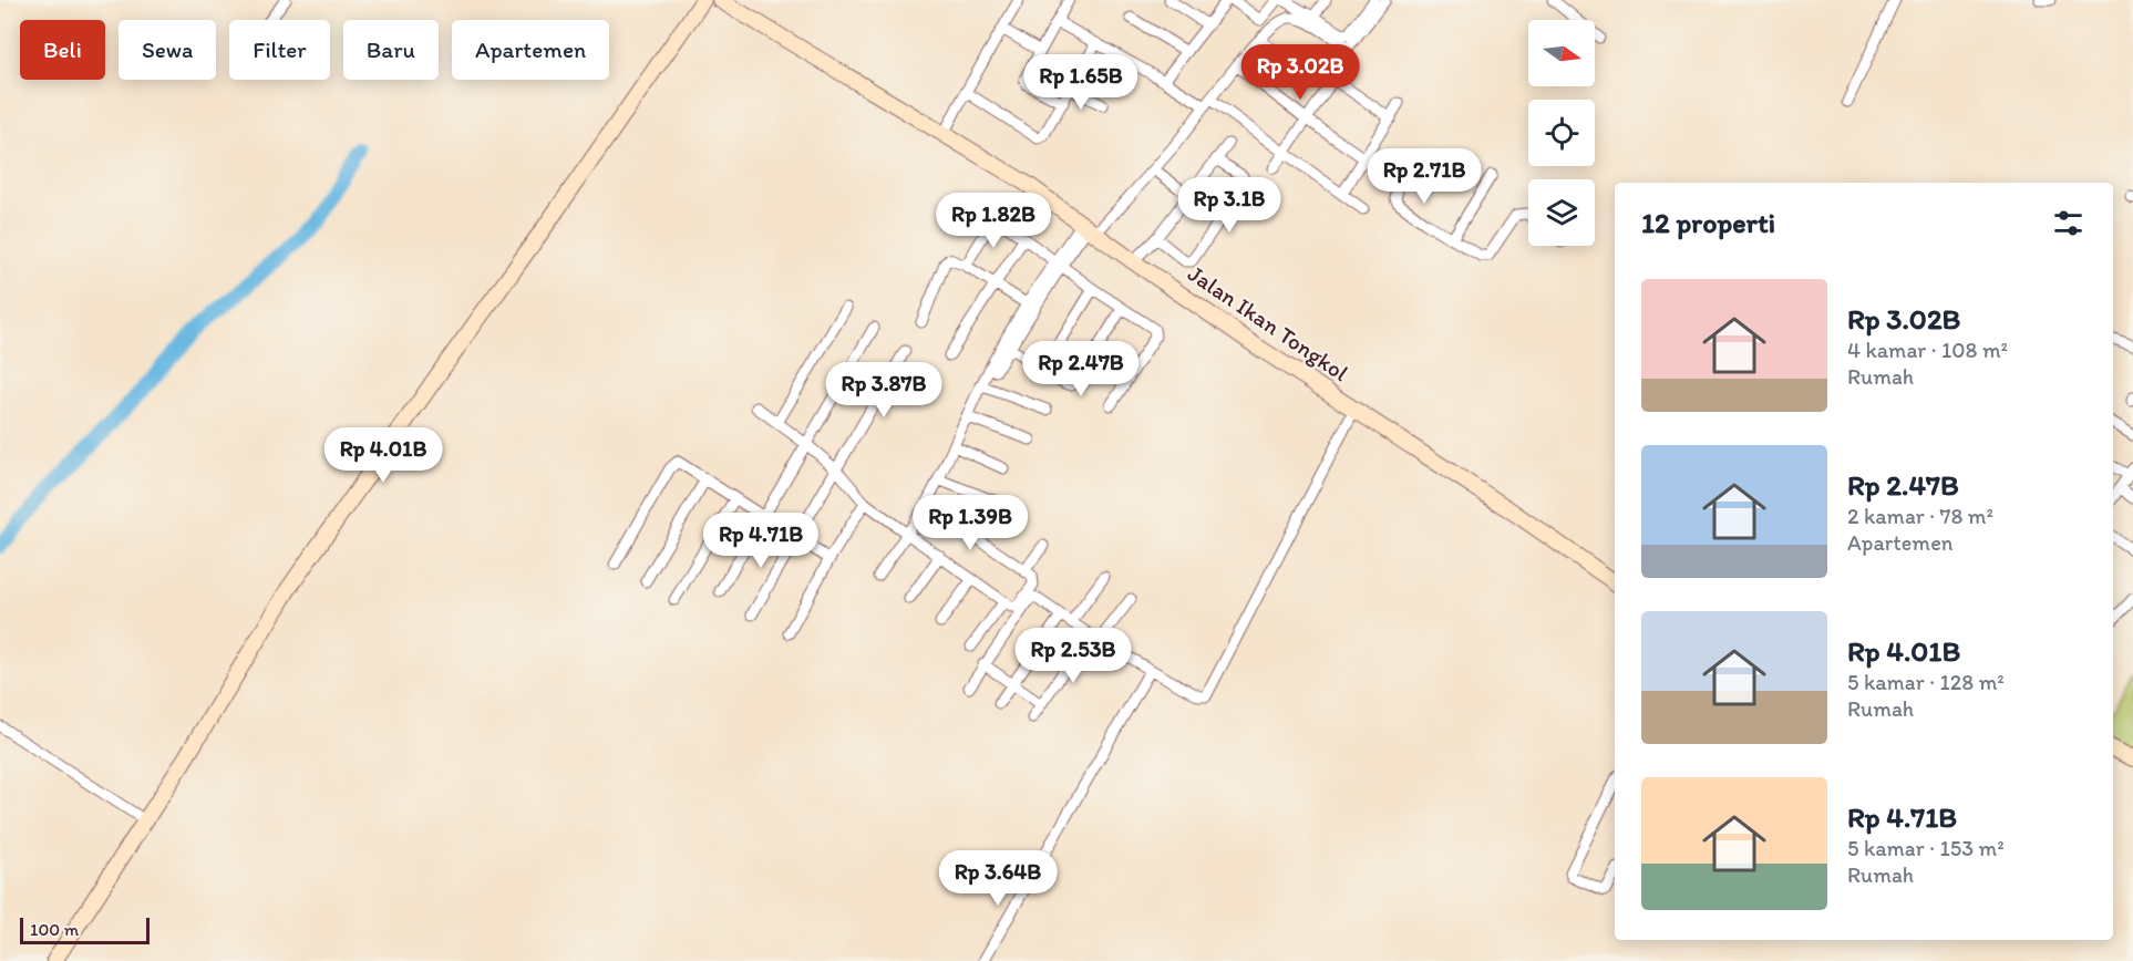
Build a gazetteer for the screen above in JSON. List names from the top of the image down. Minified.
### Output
{"streets":{"main road":["Jalan Ikan Tongkol"]},"scale_bar":"100 m","north":"right","page":{"chip":["Beli","Sewa","Filter","Baru","Apartemen"],"price":["Rp 3.02B","Rp 1.65B","Rp 2.71B","Rp 3.1B","Rp 1.82B","Rp 2.47B","Rp 3.87B","Rp 4.01B","Rp 1.39B","Rp 4.71B","Rp 2.53B","Rp 3.64B"],"heading":"12 properti","list":[{"name":"Rp 3.02B","note":"4 kamar · 108 m² · Rumah"},{"name":"Rp 2.47B","note":"2 kamar · 78 m² · Apartemen"},{"name":"Rp 4.01B","note":"5 kamar · 128 m² · Rumah"},{"name":"Rp 4.71B","note":"5 kamar · 153 m² · Rumah"}],"scale":"100 m"}}
